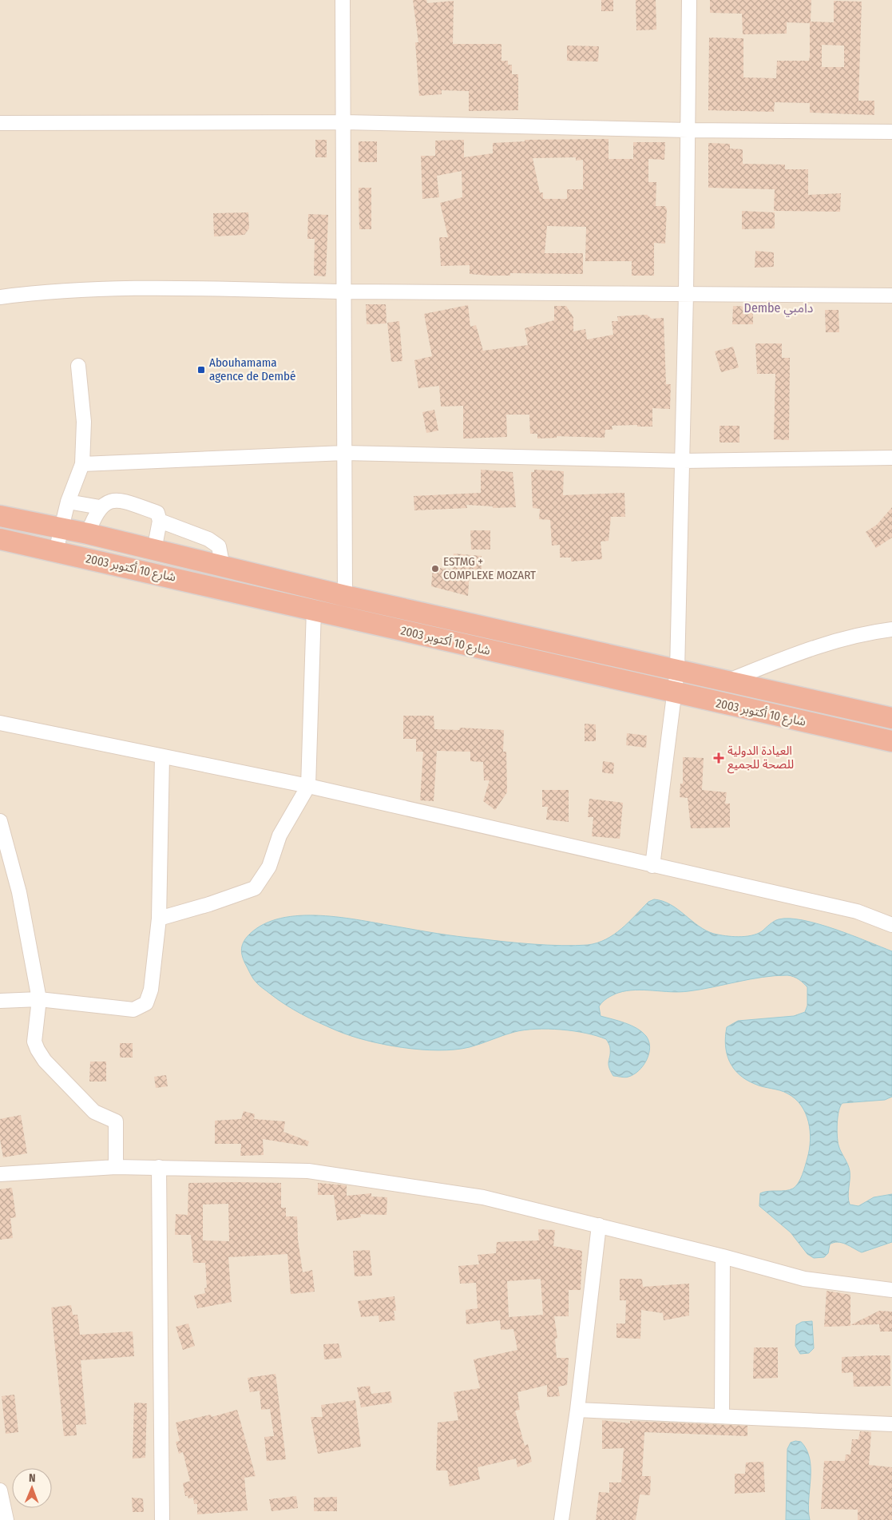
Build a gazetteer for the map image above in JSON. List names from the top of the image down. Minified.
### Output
{"streets":{"highway":["شارع 10 أكتوبر 2003"]},"districts":["Dembe دامبي"],"places":{"transit":["Abouhamama agence de Dembé"],"other":["ESTMG + COMPLEXE MOZART"],"health":["العيادة الدولية للصحة للجميع"]},"north":"top"}
